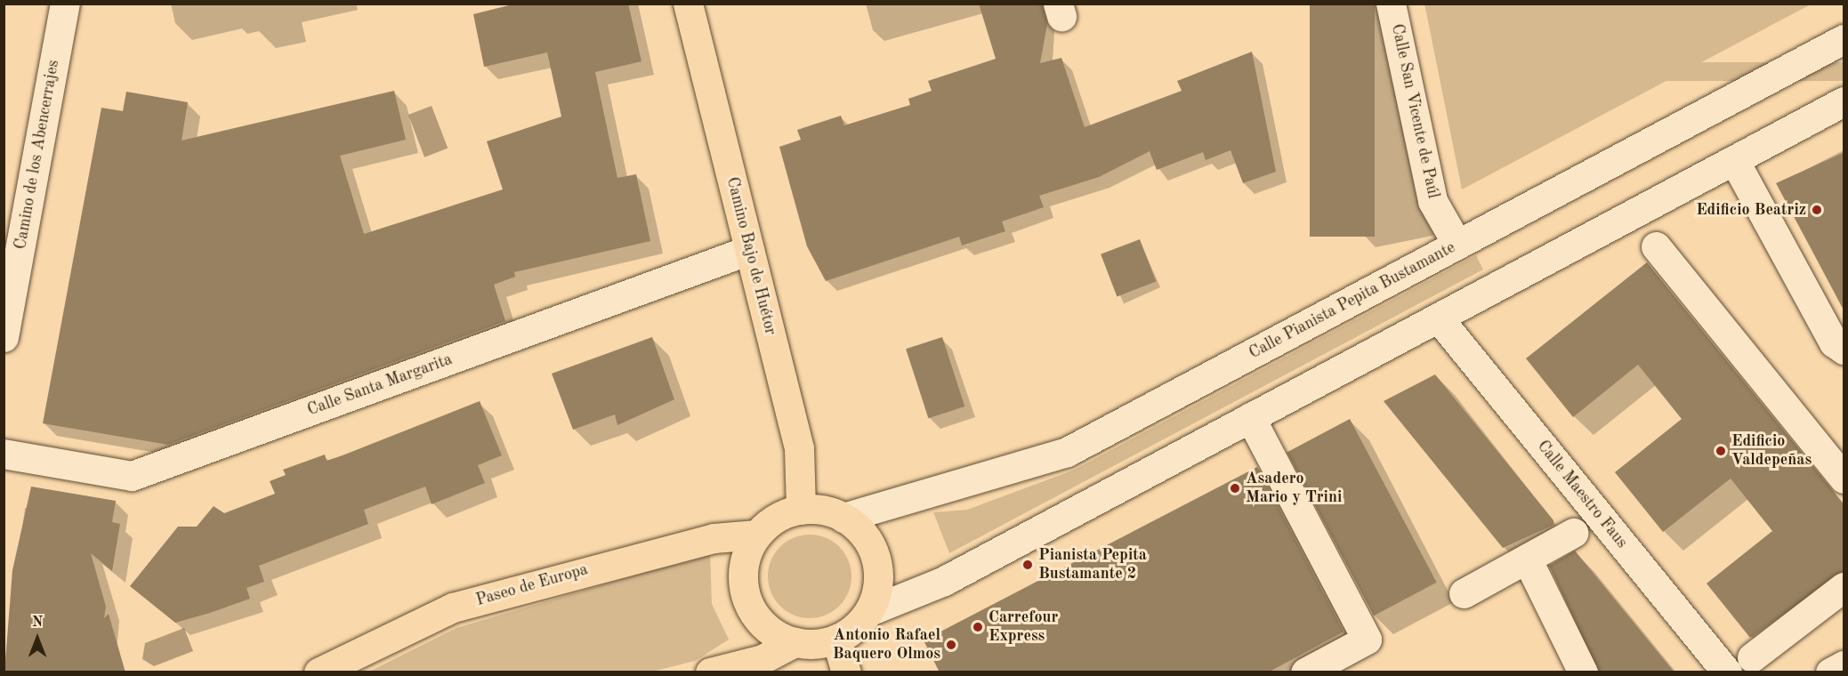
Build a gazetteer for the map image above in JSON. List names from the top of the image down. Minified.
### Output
{"streets":{"main road":["Camino Bajo de Huétor","Paseo de Europa"],"street":["Calle San Vicente de Paúl","Camino de los Abencerrajes","Calle Pianista Pepita Bustamante","Calle Santa Margarita","Calle Maestro Faus"]},"crossings":[["Calle San Vicente de Paúl","Calle Pianista Pepita Bustamante"],["Camino Bajo de Huétor","Calle Pianista Pepita Bustamante"],["Camino Bajo de Huétor","Calle Santa Margarita"],["Camino Bajo de Huétor","Paseo de Europa"],["Calle Pianista Pepita Bustamante","Paseo de Europa"]],"places":["Edificio Beatriz","Edificio Valdepeñas","Asadero Mario y Trini","Pianista Pepita Bustamante 2","Carrefour Express","Antonio Rafael Baquero Olmos"],"north":"top"}
